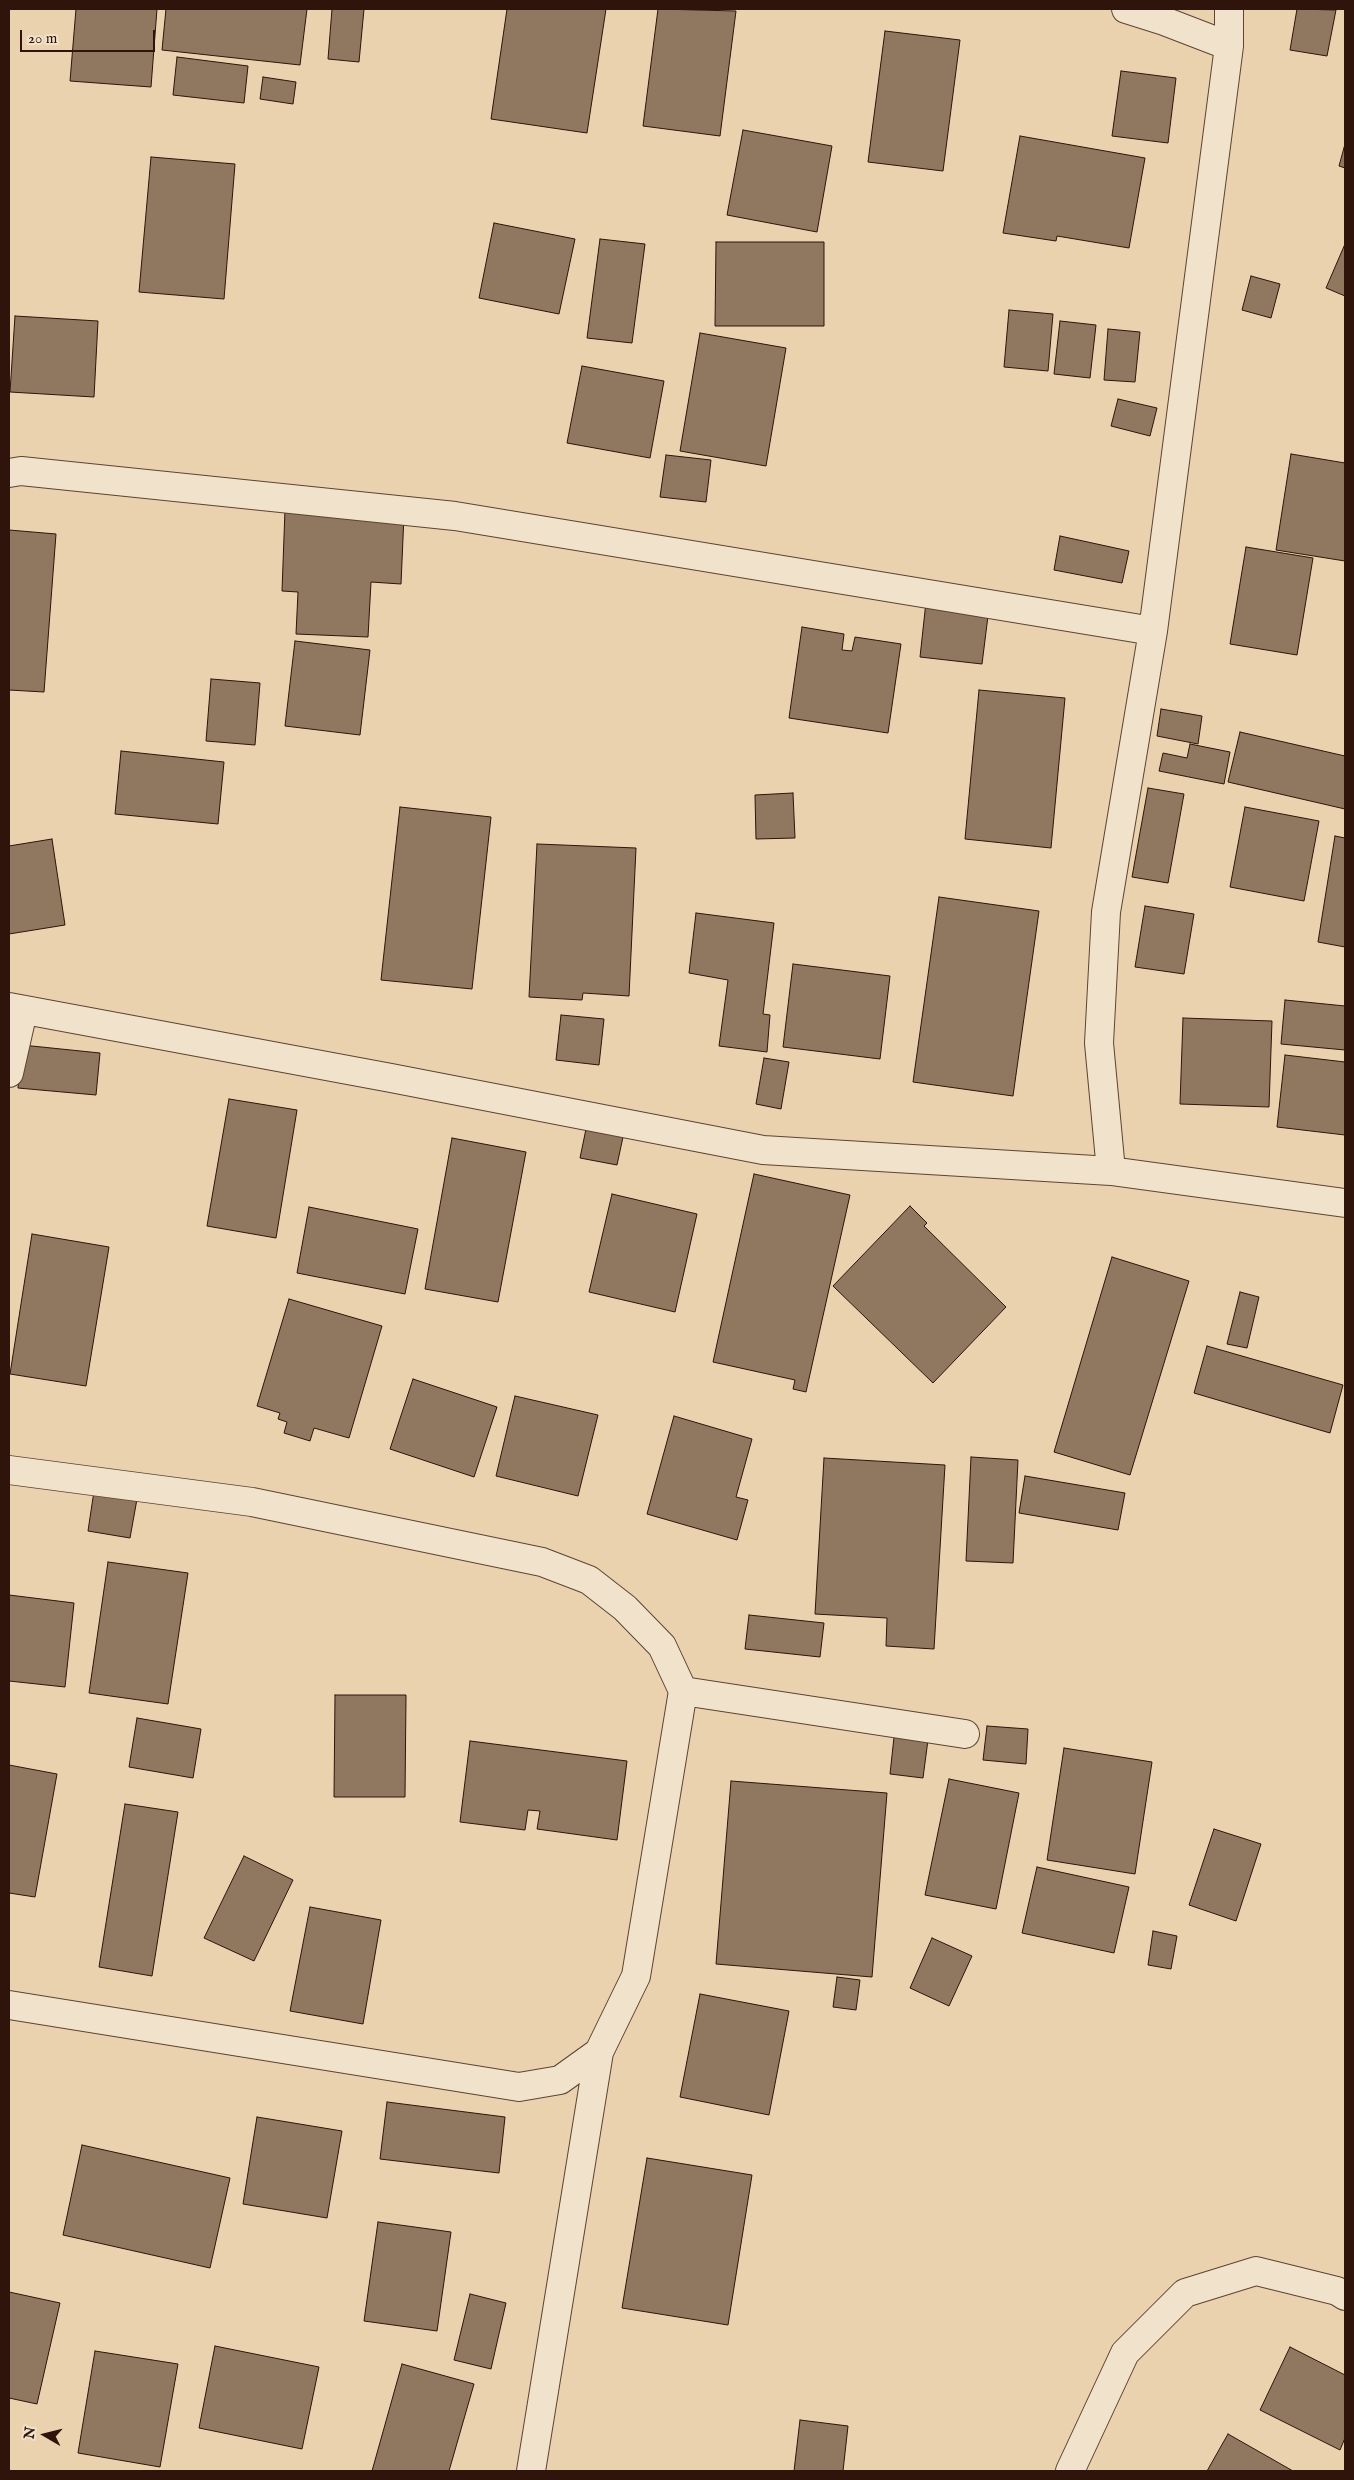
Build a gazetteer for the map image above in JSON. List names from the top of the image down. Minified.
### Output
{"scale_bar":"20 m","north":"left"}
